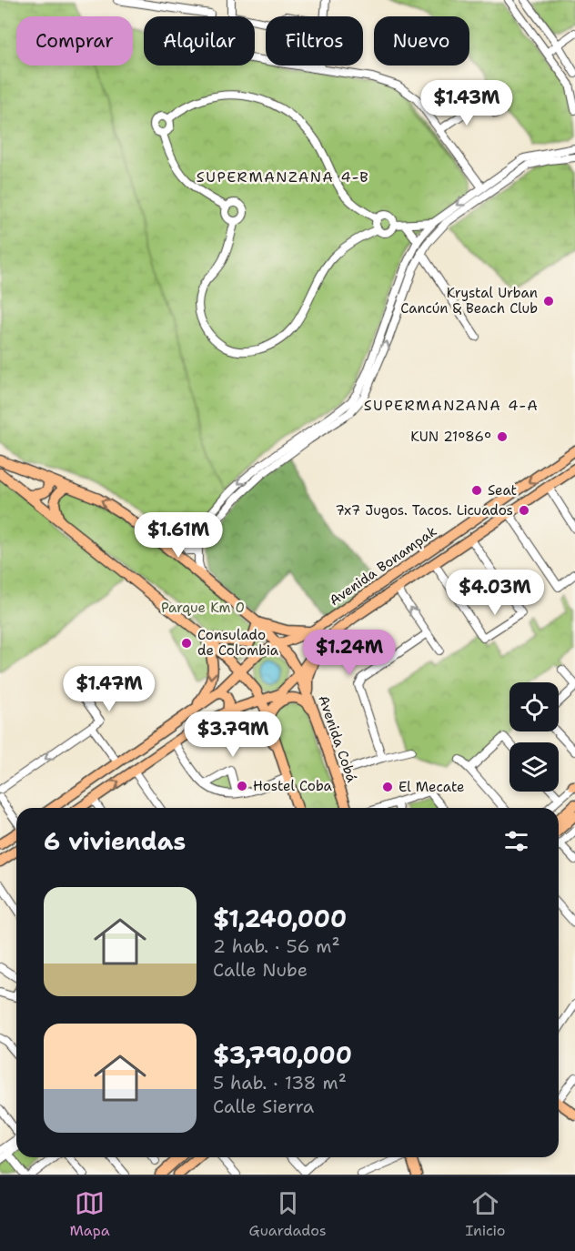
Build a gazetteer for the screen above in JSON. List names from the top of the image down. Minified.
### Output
{"streets":{"main road":["Avenida Bonampak","Avenida Cobá"]},"crossings":[["Avenida Bonampak","Avenida Cobá"]],"districts":["SUPERMANZANA 4-B","SUPERMANZANA 4-A"],"parks":["Parque Km 0"],"places":["Krystal Urban Cancún & Beach Club","KUN 21º86º","Seat","7x7 Jugos. Tacos. Licuados","Consulado de Colombia","Hostel Coba","El Mecate"],"page":{"chip":["Comprar","Alquilar","Filtros","Nuevo"],"price":["$1.43M","$1.61M","$4.03M","$1.24M","$1.47M","$3.79M"],"heading":"6 viviendas","list":[{"name":"$1,240,000","note":"2 hab. · 56 m² · Calle Nube"},{"name":"$3,790,000","note":"5 hab. · 138 m² · Calle Sierra"}],"tabs":["Mapa","Guardados","Inicio"]}}
